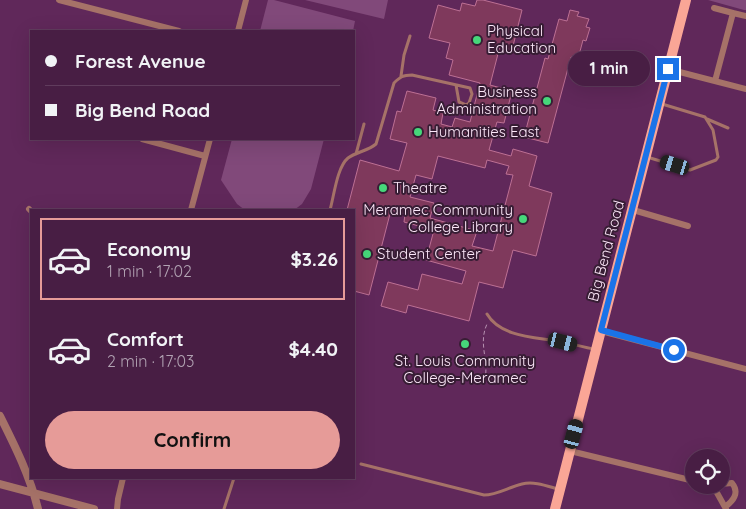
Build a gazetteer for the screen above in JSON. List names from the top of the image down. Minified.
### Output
{"streets":{"main road":["Big Bend Road"]},"places":["Physical Education","Business Administration","Humanities East","Theatre","Meramec Community College Library","Student Center","St. Louis Community College-Meramec"],"page":{"banner":["Forest Avenue","Big Bend Road"],"bubble":"1 min","list":[{"name":"Economy","note":"1 min · 17:02","value":"$3.26"},{"name":"Comfort","note":"2 min · 17:03","value":"$4.40"}],"buttons":"Confirm"}}
